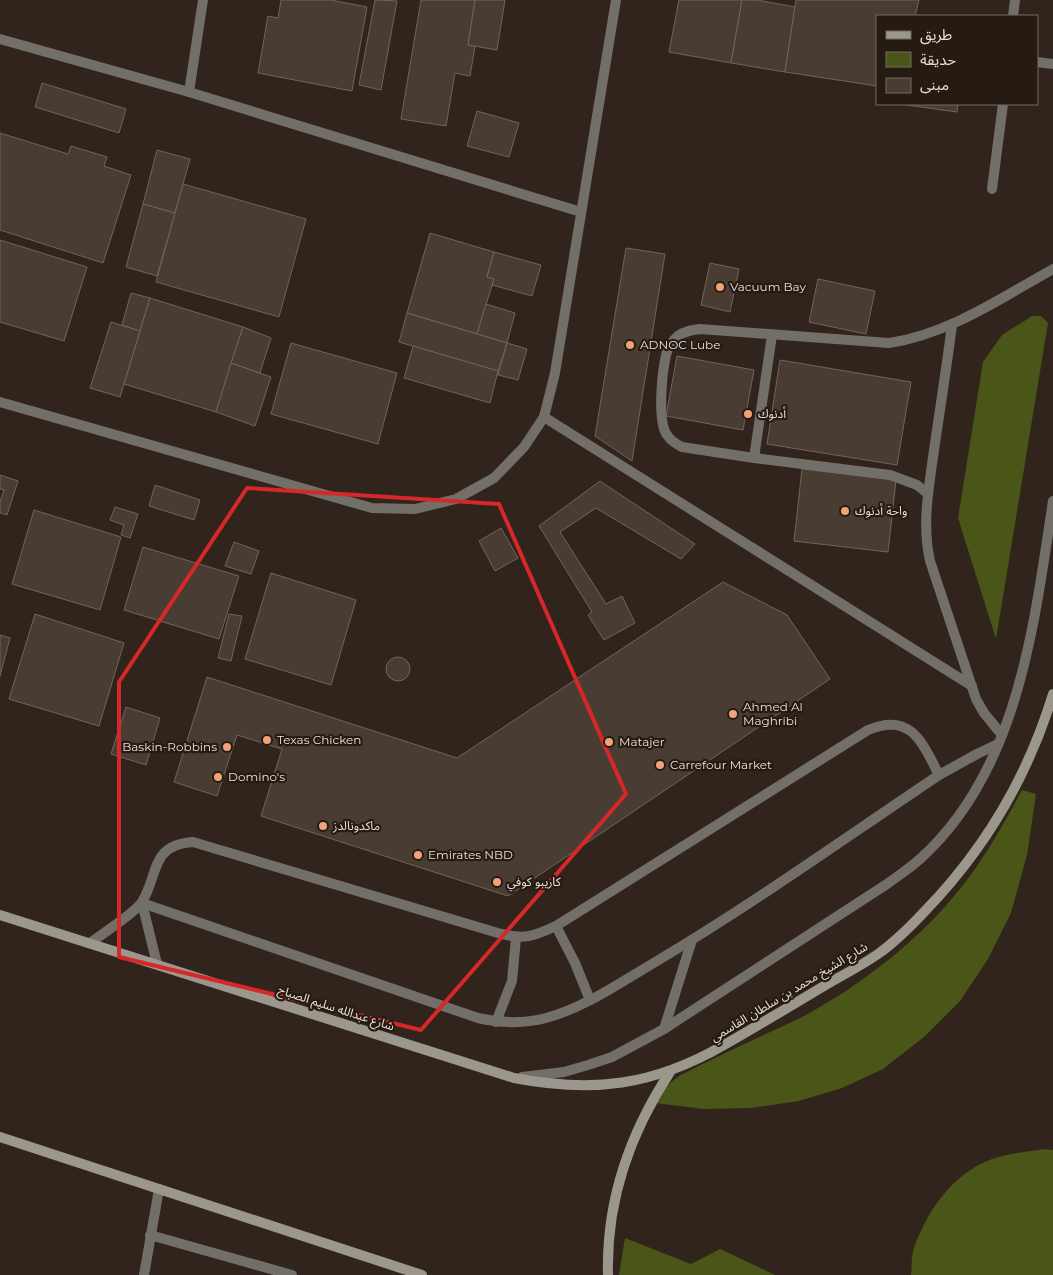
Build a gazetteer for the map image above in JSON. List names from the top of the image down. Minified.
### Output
{"streets":{"main road":["شارع الشيخ محمد بن سلطان القاسمي","شارع عبدالله سليم الصباح"]},"crossings":[["شارع الشيخ محمد بن سلطان القاسمي","شارع عبدالله سليم الصباح"]],"places":["Vacuum Bay","ADNOC Lube","أدنوك","واحة أدنوك","Ahmed Al Maghribi","Texas Chicken","Matajer","Baskin-Robbins","Carrefour Market","Domino's","ماكدونالدز","Emirates NBD","كاريبو كوفي"],"legend":["طريق","حديقة","مبنى"]}
